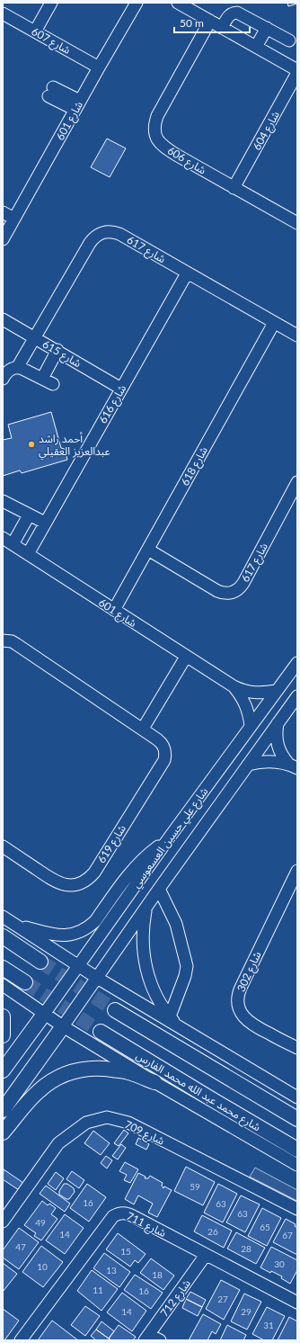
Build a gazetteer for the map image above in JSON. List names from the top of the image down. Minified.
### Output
{"streets":{"main road":["شارع محمد عبد الله محمد الفارس"],"street":["شارع 607","شارع 601","شارع 604","شارع 606","شارع 617","شارع 615","شارع 616","شارع 618","شارع علي حسين العسعوسي","شارع 619","شارع 302","شارع 709","شارع 711","شارع 712"]},"crossings":[["شارع 607","شارع 601"],["شارع 601","شارع 616"],["شارع 601","شارع 618"],["شارع 601","شارع علي حسين العسعوسي"],["شارع 604","شارع 606"],["شارع 617","شارع 615"],["شارع 617","شارع 616"],["شارع 617","شارع 618"],["شارع 615","شارع 616"],["شارع 711","شارع 712"]],"places":["أحمد راشد عبدالعزيز العقيلي"],"house_numbers":["59","16","63","63","49","65","26","14","67","47","28","15","30","10","13","18","11","16","27","14","29","31"],"scale_bar":"50 m"}
